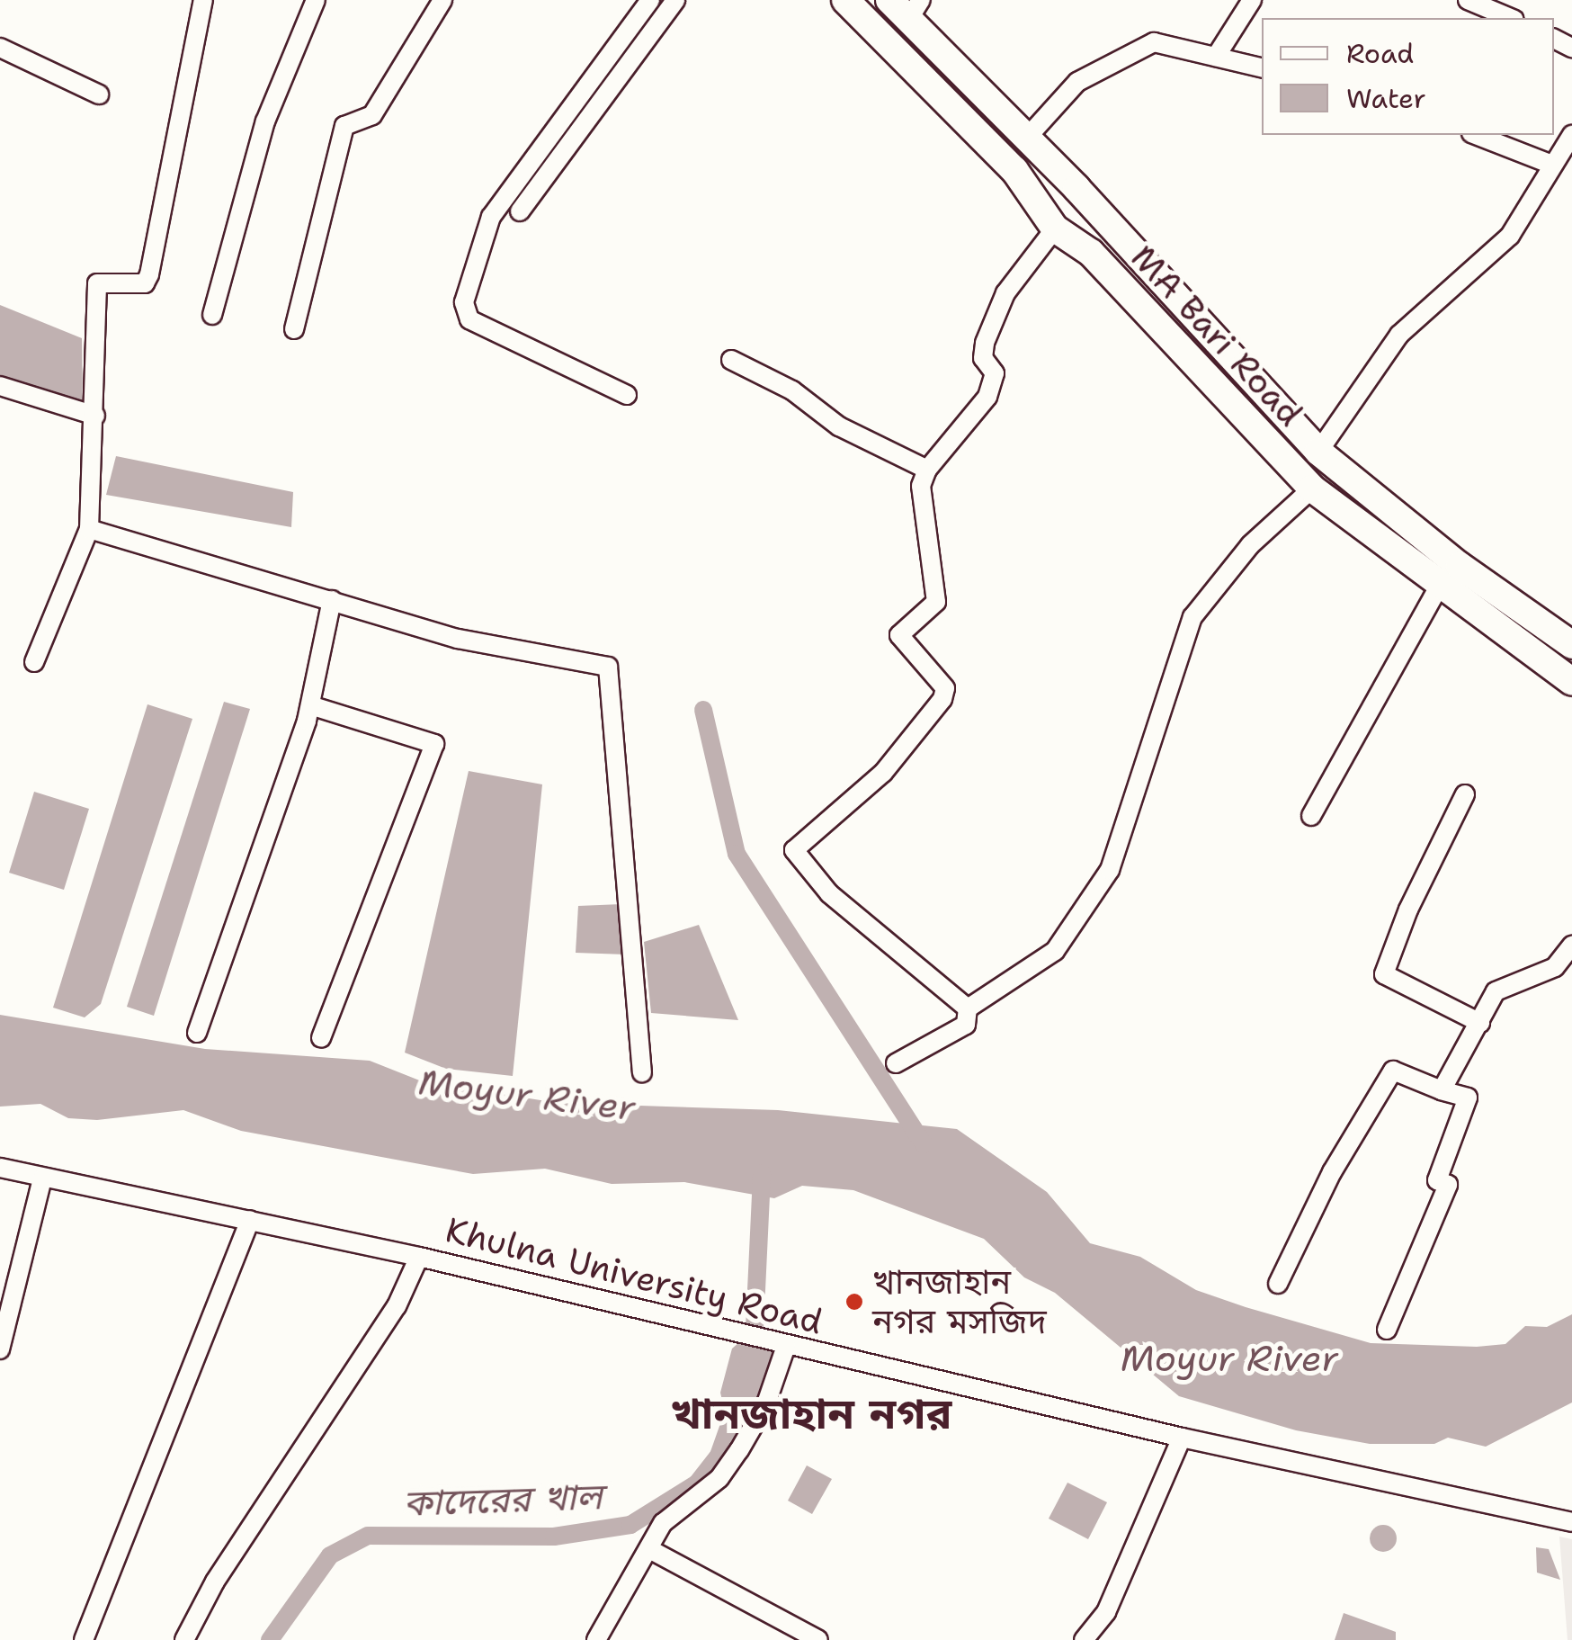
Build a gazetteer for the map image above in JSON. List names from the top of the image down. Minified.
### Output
{"streets":{"main road":["MA Bari Road"],"street":["Khulna University Road"]},"districts":["খানজাহান নগর"],"water":["Moyur River","কাদেরের খাল"],"places":["খানজাহান নগর মসজিদ"],"legend":["Road","Water"]}
